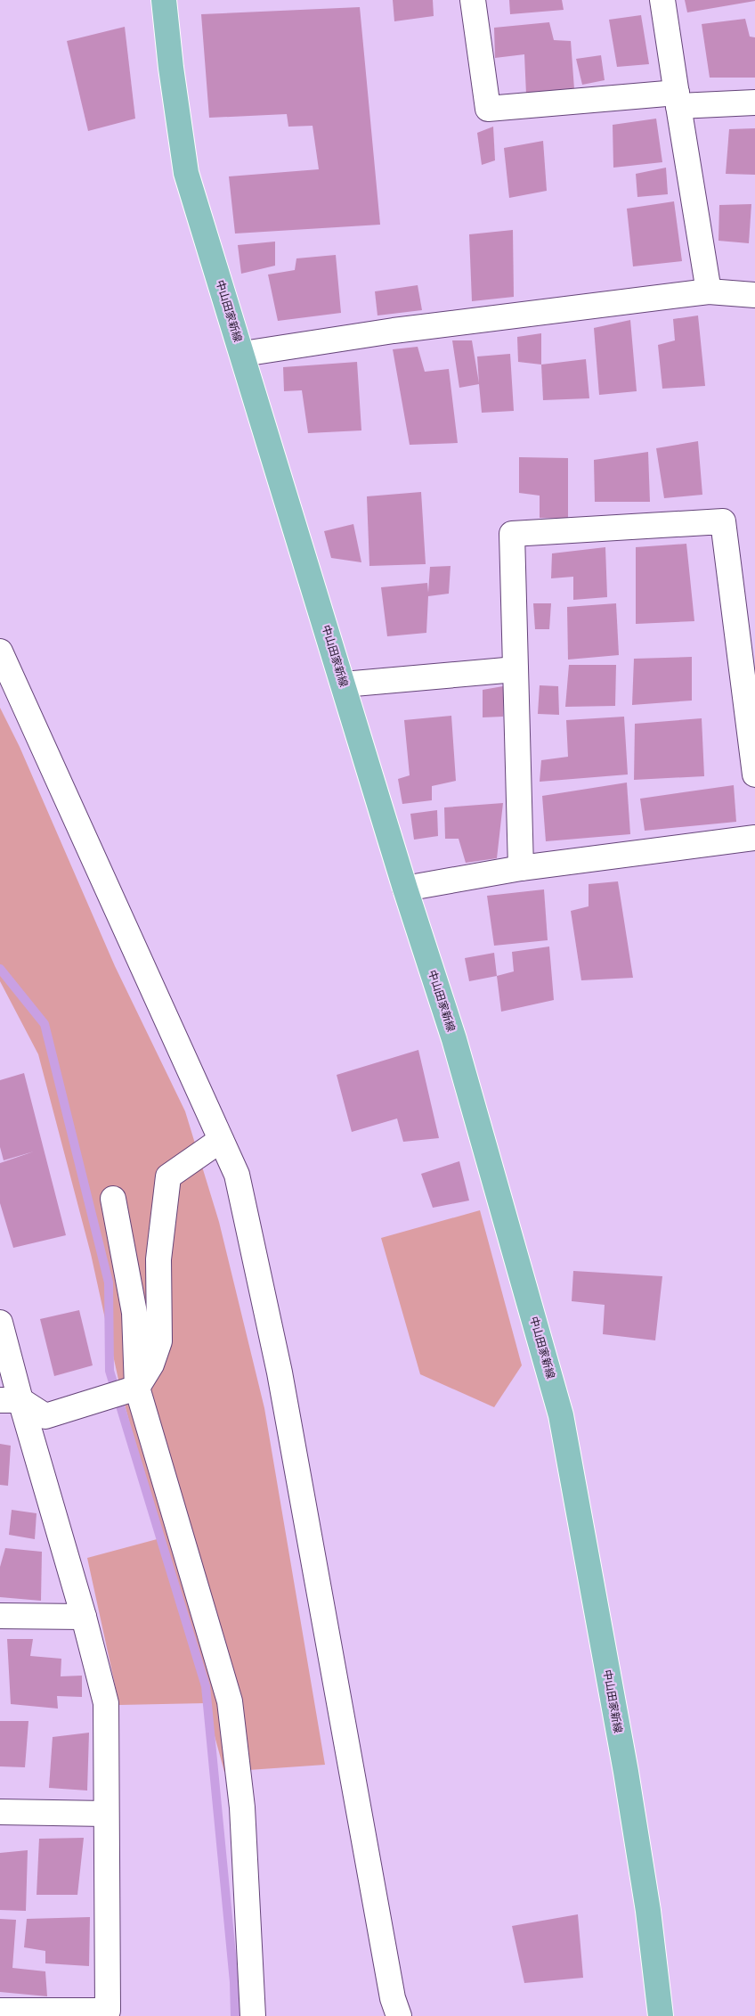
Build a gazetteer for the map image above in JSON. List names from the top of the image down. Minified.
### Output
{"streets":{"main road":["中山田家新線"]}}
